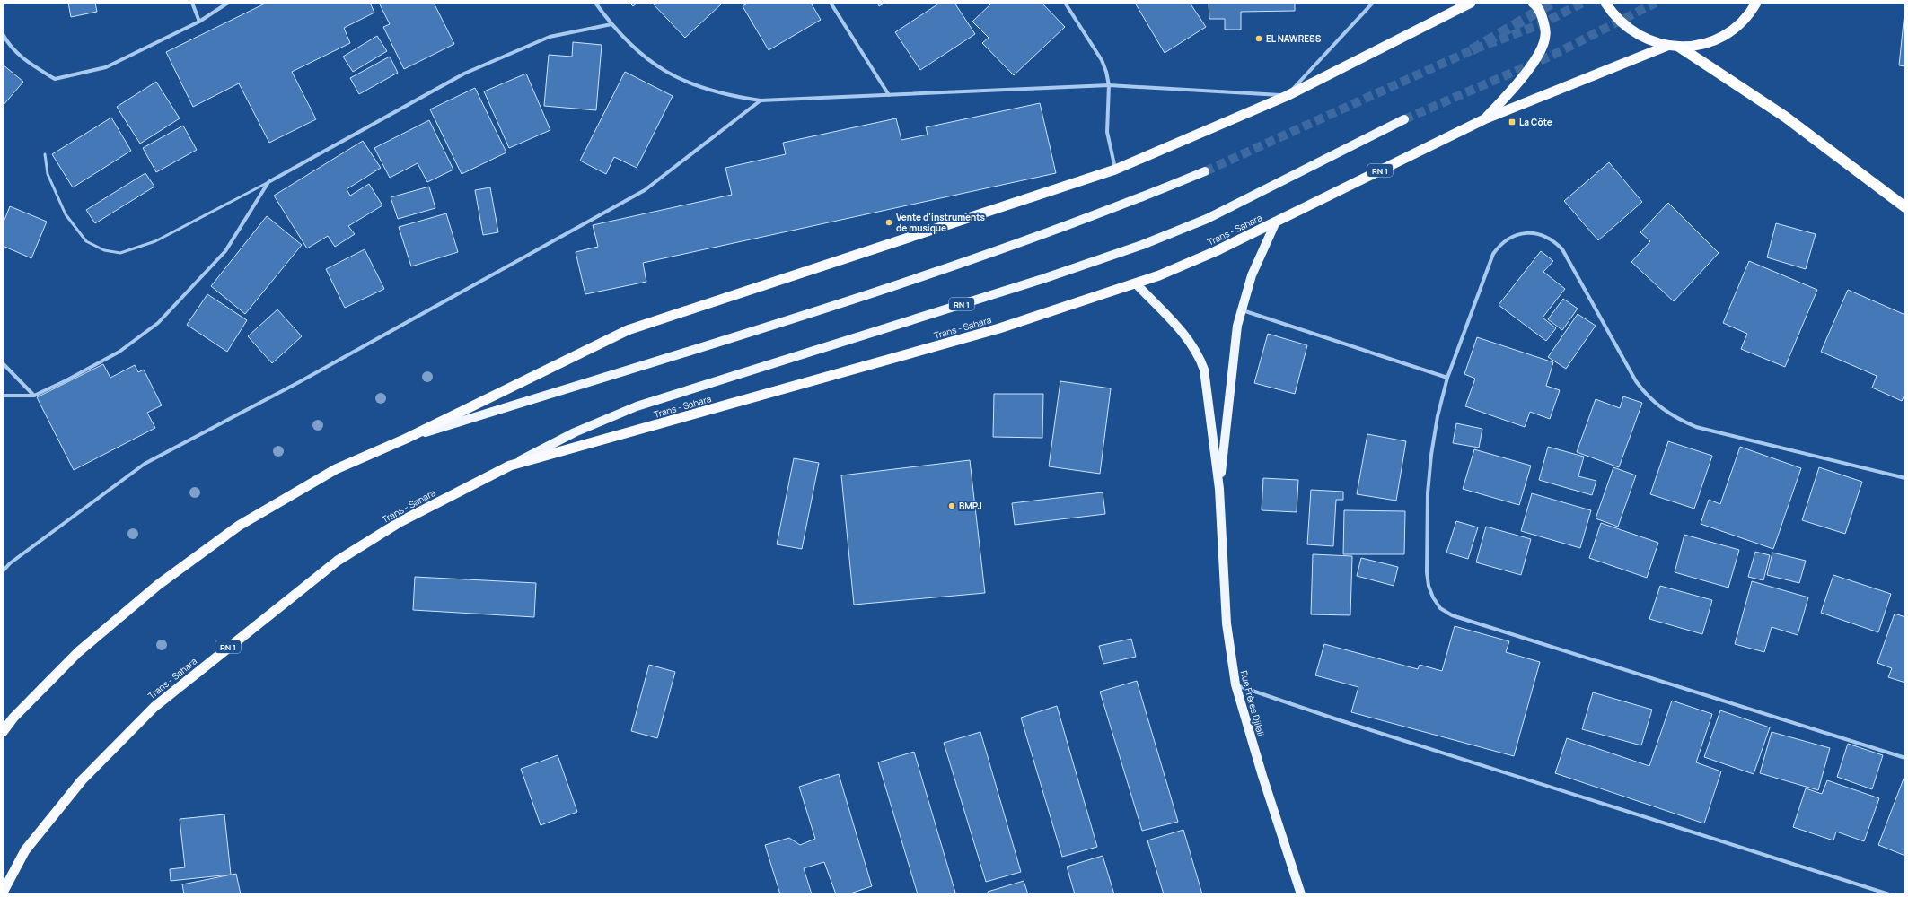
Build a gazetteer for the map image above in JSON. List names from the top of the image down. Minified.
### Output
{"streets":{"highway":["RN 1","Trans - Sahara"],"main road":["Rue Frères Djilali"]},"crossings":[["RN 1","Trans - Sahara"]],"places":{"other":["EL NAWRESS","Vente d'instruments de musique","BMPJ"],"transit":["La Côte"]}}
